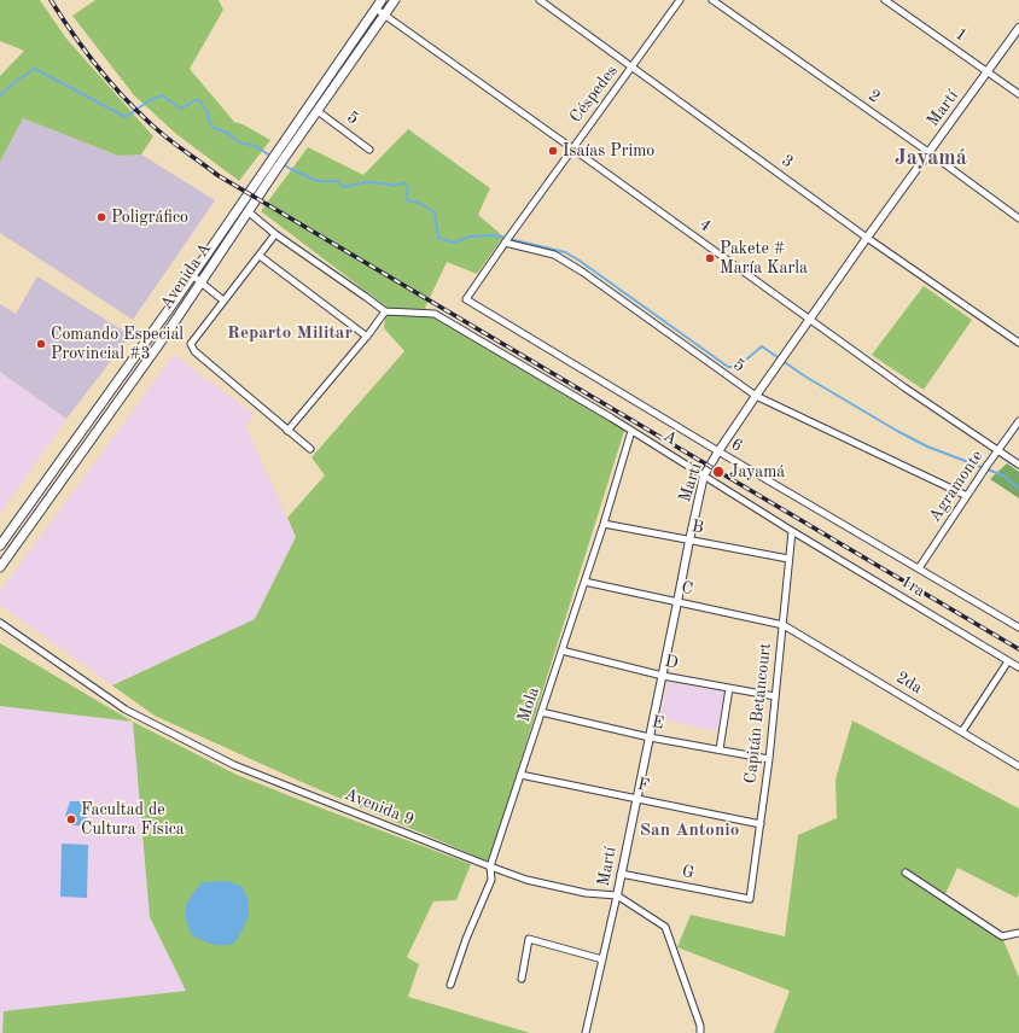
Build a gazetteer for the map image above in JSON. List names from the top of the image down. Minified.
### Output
{"streets":{"main road":["Avenida A"],"street":["1","Céspedes","2","Martí","5","3","4","A","6","Agramonte","B","1ra","C","D","2da","Mola","Capitán Betancourt","E","F","Avenida 9","G"]},"crossings":[["1","Martí"],["Céspedes","5"],["Céspedes","3"],["Céspedes","4"],["Céspedes","6"],["2","Martí"],["Martí","5"],["Martí","3"],["Martí","4"],["Martí","A"],["Martí","6"],["Martí","B"],["Martí","C"],["Martí","D"],["Martí","E"],["Martí","F"],["Martí","Avenida 9"],["Martí","G"],["5","Avenida A"],["5","Agramonte"],["4","Avenida A"],["4","Agramonte"],["A","1ra"],["A","Mola"],["A","Capitán Betancourt"],["6","Agramonte"],["B","Mola"],["B","Capitán Betancourt"],["1ra","Capitán Betancourt"],["C","2da"],["C","Mola"],["C","Capitán Betancourt"],["D","Mola"],["D","Capitán Betancourt"],["2da","Capitán Betancourt"],["Mola","E"],["Mola","F"],["Mola","Avenida 9"],["Capitán Betancourt","E"],["Capitán Betancourt","F"],["Capitán Betancourt","G"]],"districts":["Jayamá","Reparto Militar","San Antonio"],"places":["Isaías Primo","Poligráfico","Pakete # María Karla","Comando Especial Provincial #3","Jayamá","Facultad de Cultura Física"]}
